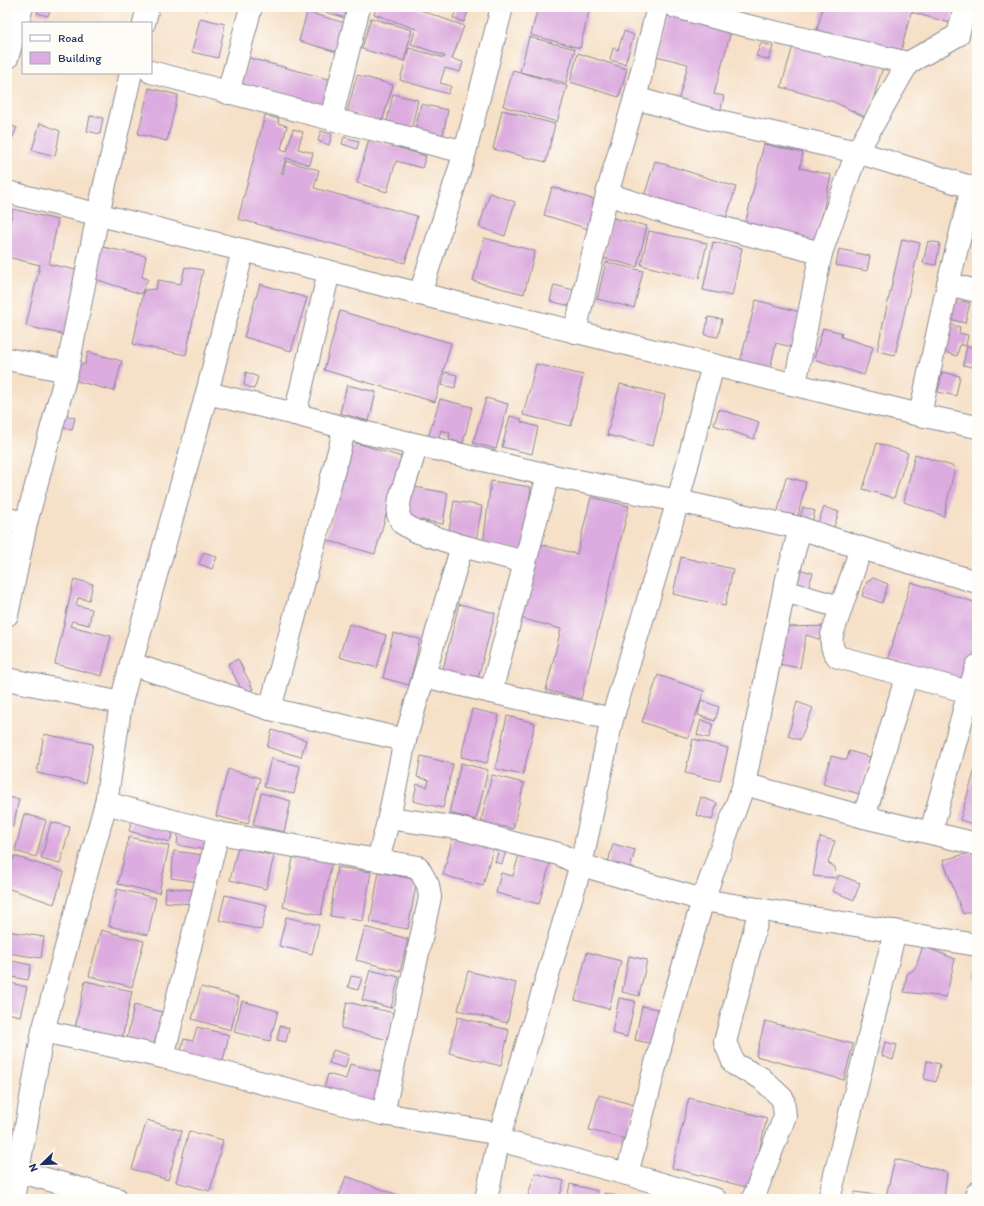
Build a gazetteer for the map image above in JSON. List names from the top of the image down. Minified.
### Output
{"legend":["Road","Building"],"north":"bottom left"}
